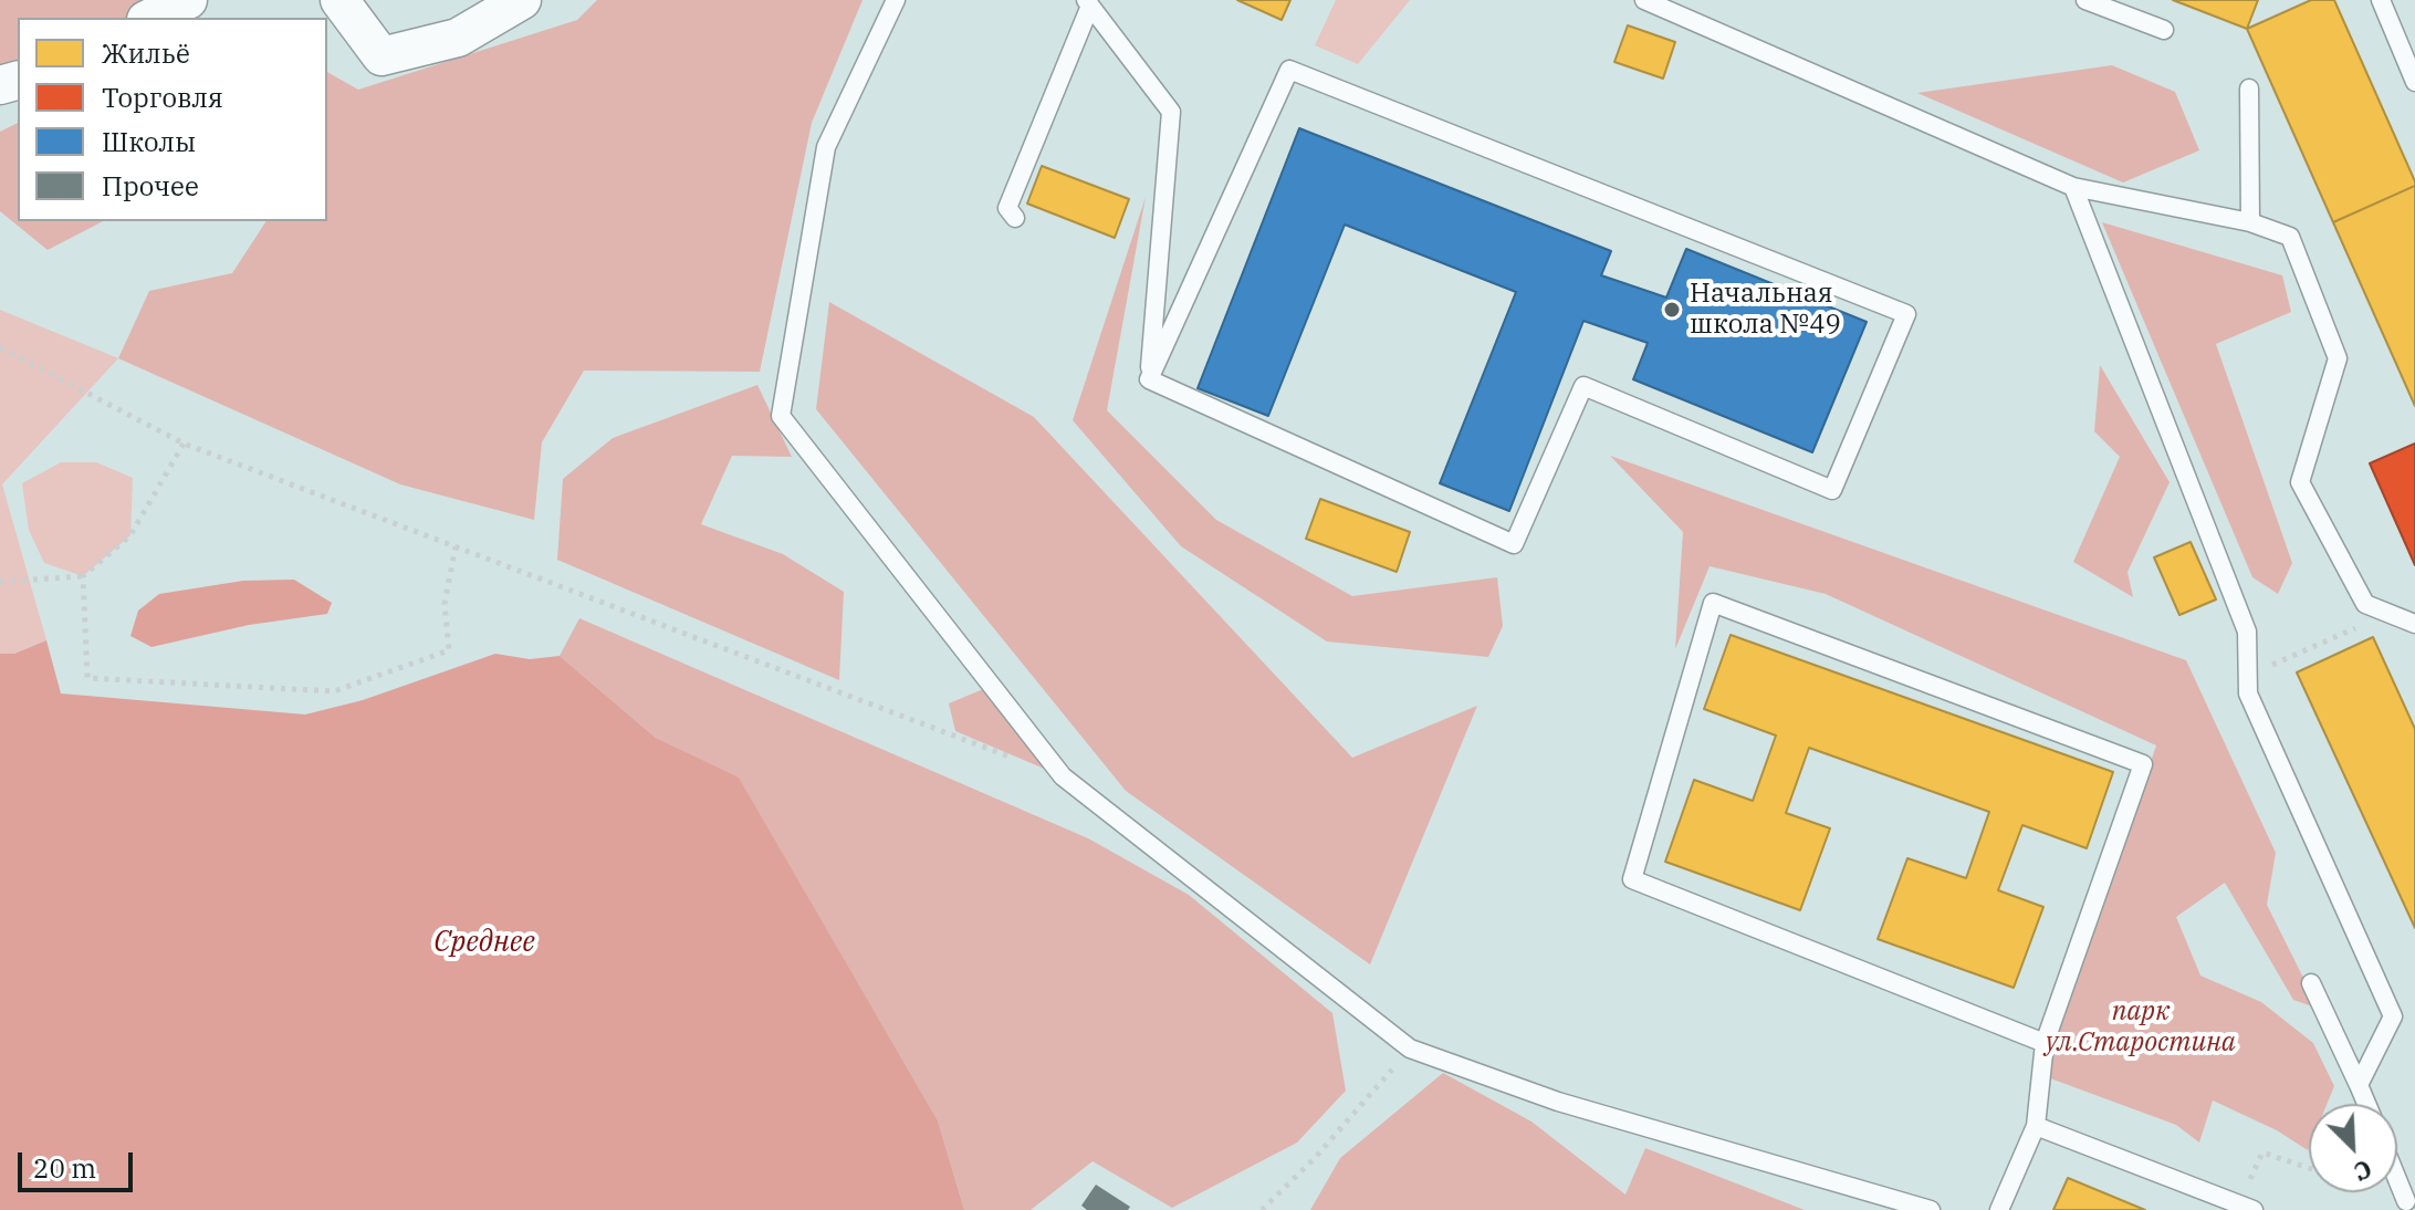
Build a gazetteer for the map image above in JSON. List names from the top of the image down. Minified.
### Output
{"water":["Среднее"],"parks":["парк ул.Старостина"],"places":["Начальная школа №49"],"legend":["Жильё","Торговля","Школы","Прочее"],"scale_bar":"20 m","north":"bottom right"}
